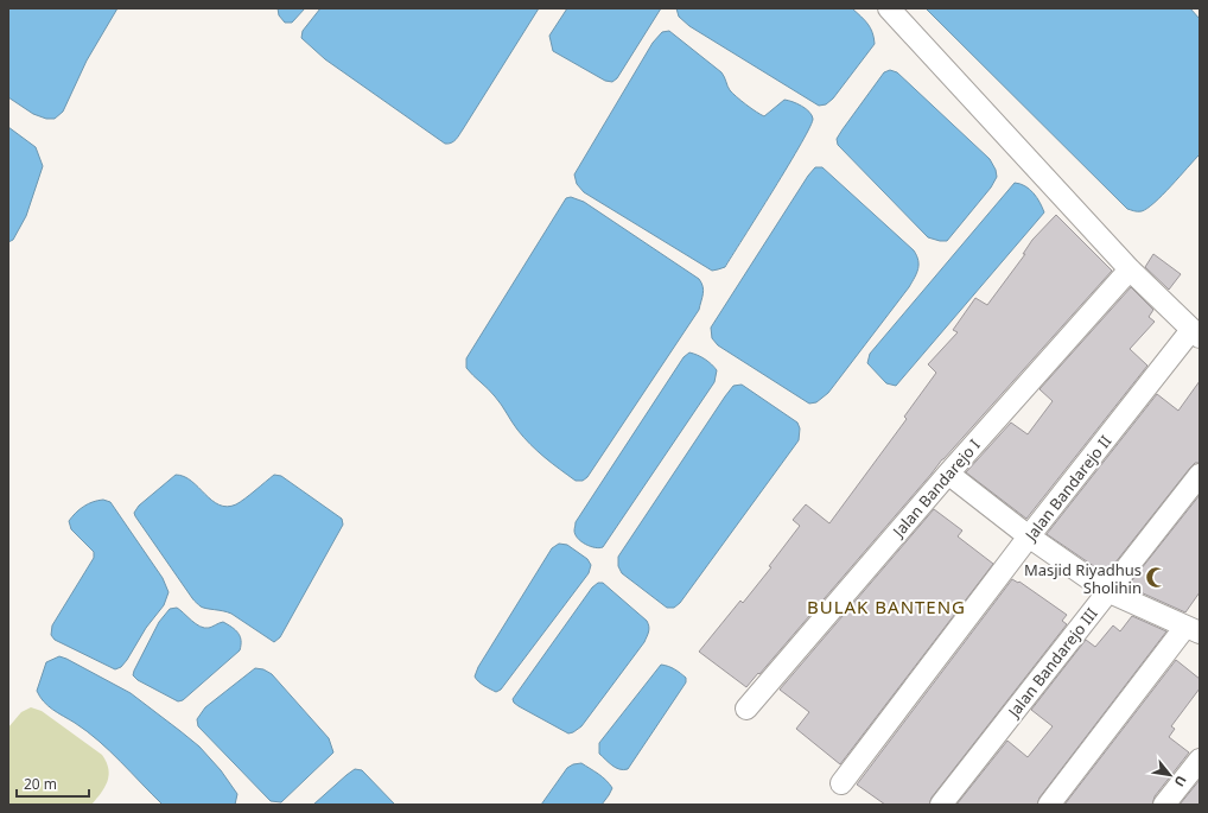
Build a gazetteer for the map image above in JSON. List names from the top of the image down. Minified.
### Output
{"streets":{"street":["Jalan Bandarejo I","Jalan Bandarejo II","Jalan Bandarejo III"]},"districts":["BULAK BANTENG"],"places":{"mosque":["Masjid Riyadhus Sholihin"]},"scale_bar":"20 m","north":"bottom right"}
